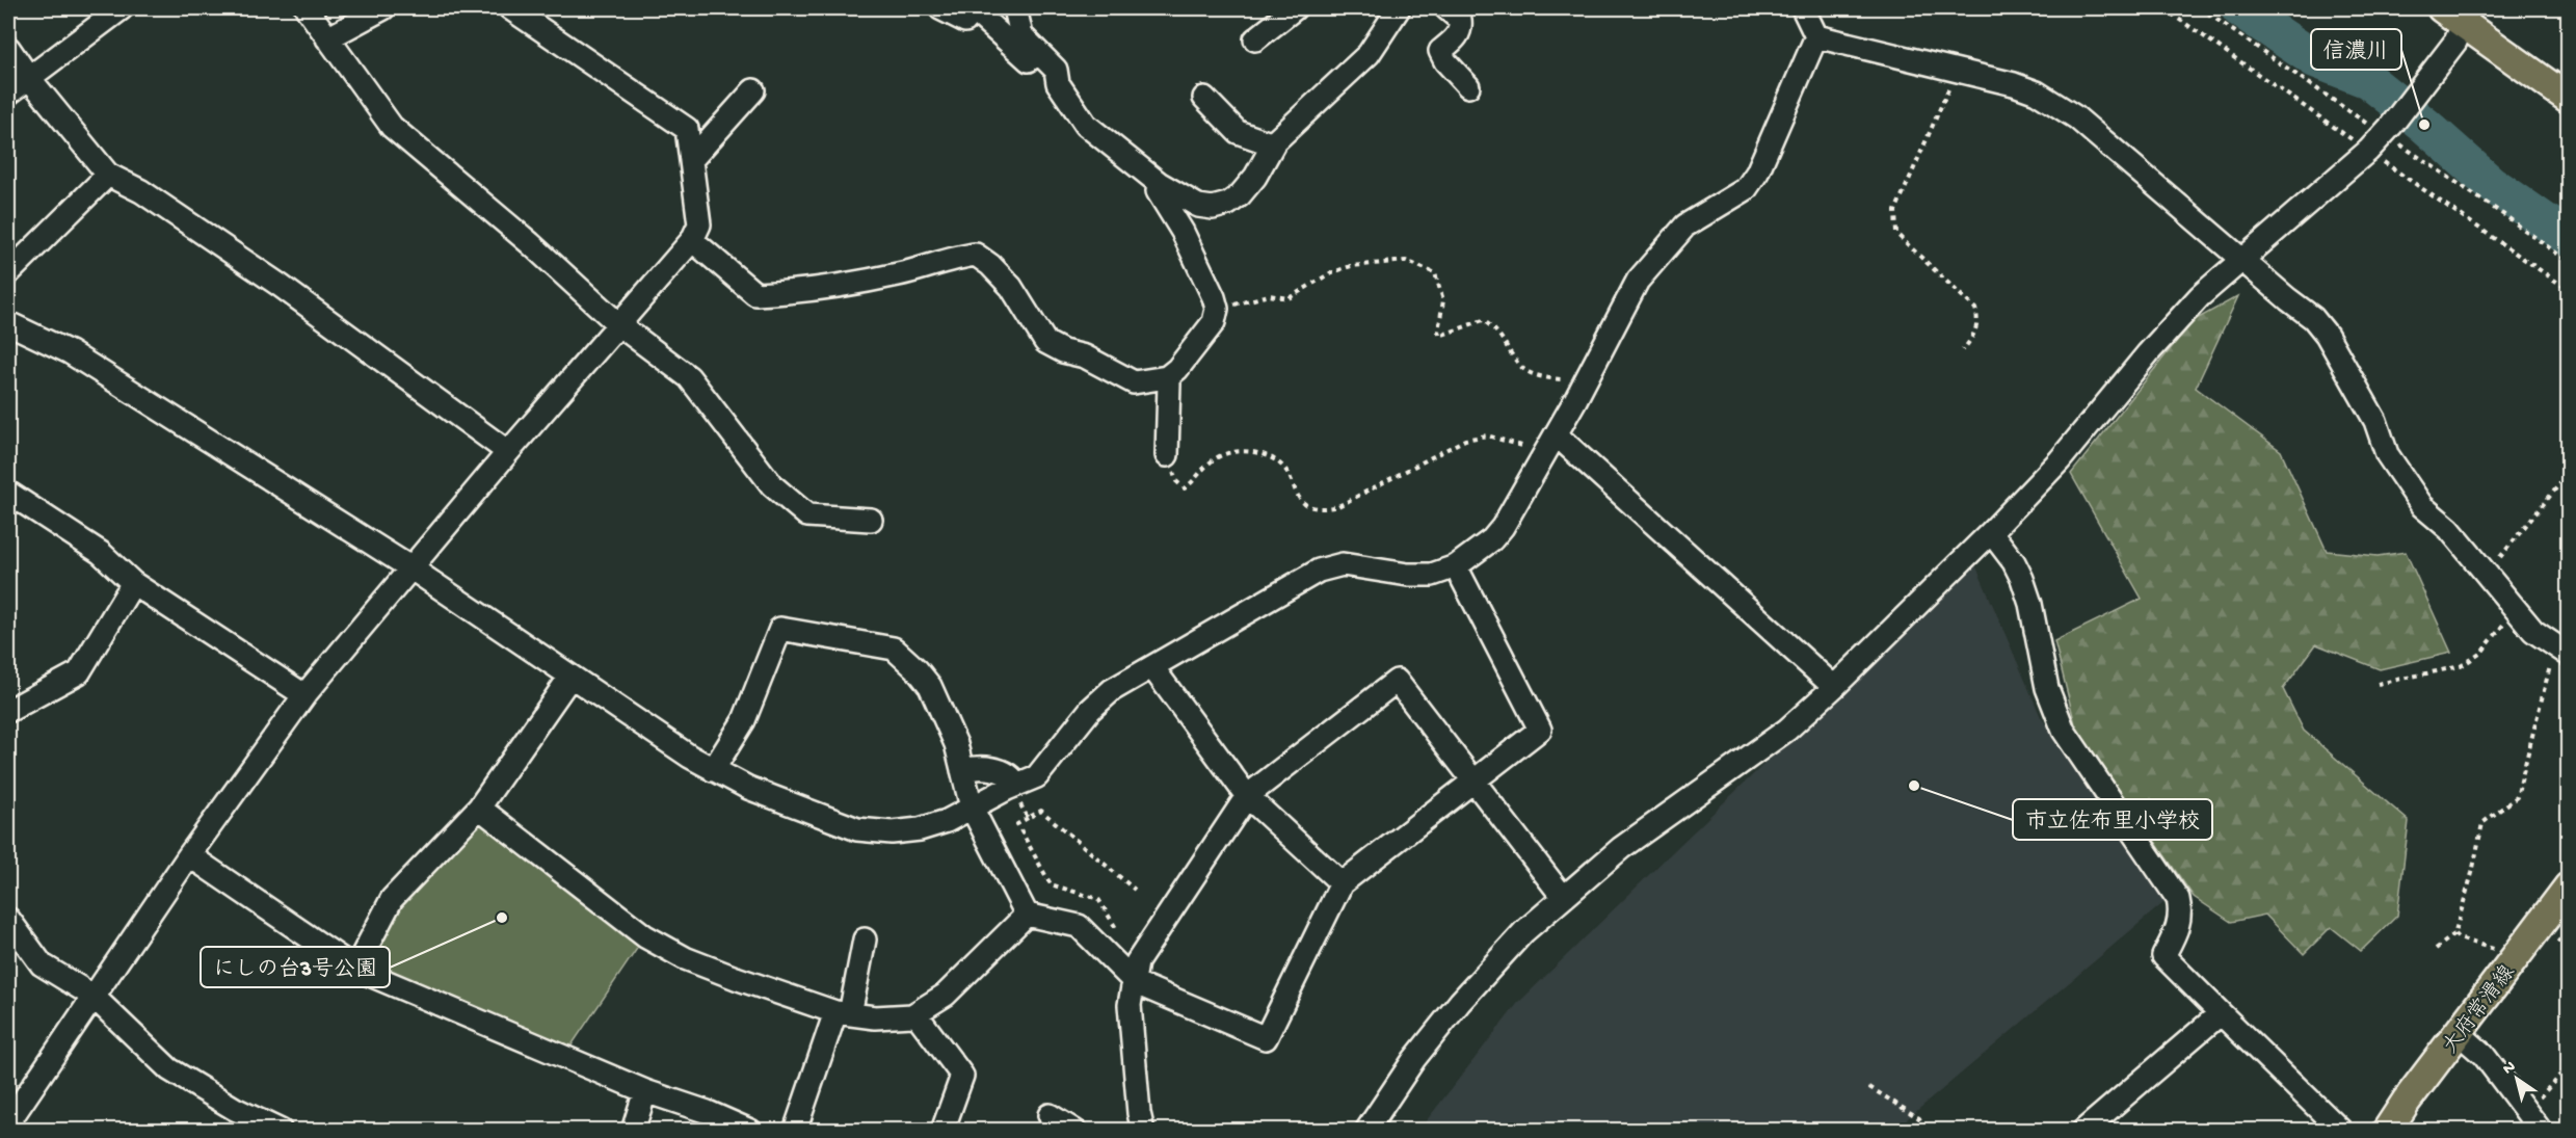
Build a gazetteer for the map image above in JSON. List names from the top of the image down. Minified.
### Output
{"streets":{"main road":["大府常滑線"]},"places":["信濃川","市立佐布里小学校","にしの台3号公園"],"north":"top left"}
